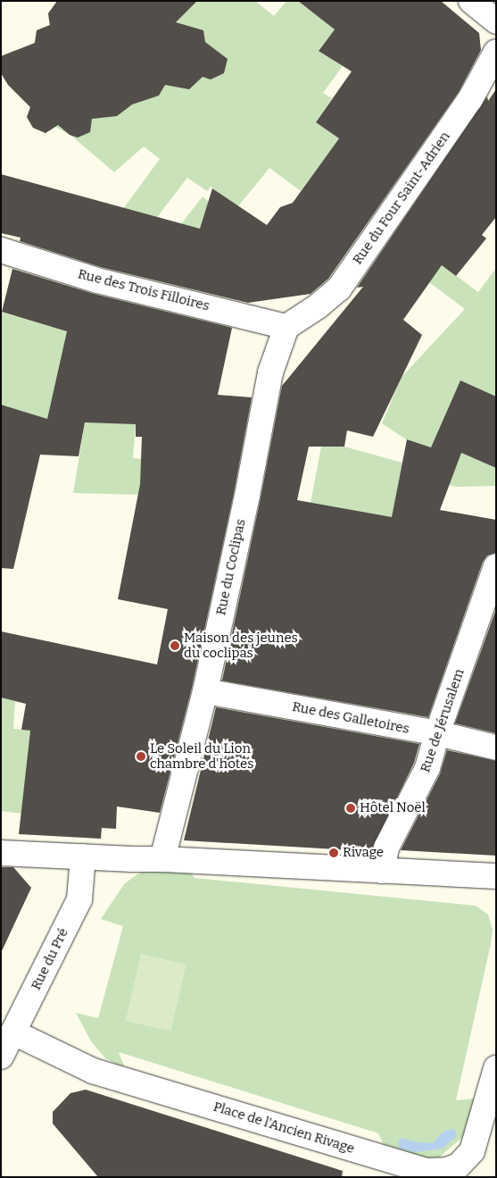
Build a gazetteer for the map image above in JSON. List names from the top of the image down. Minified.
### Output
{"streets":{"street":["Rue du Four Saint-Adrien","Rue des Trois Filloires","Rue du Coclipas","Rue des Galletoires","Rue de Jérusalem","Rue du Pré","Place de l'Ancien Rivage"]},"crossings":[["Rue du Four Saint-Adrien","Rue des Trois Filloires"],["Rue du Four Saint-Adrien","Rue du Coclipas"],["Rue des Trois Filloires","Rue du Coclipas"],["Rue du Coclipas","Rue des Galletoires"],["Rue des Galletoires","Rue de Jérusalem"],["Rue du Pré","Place de l'Ancien Rivage"]],"places":["Maison des jeunes du coclipas","Le Soleil du Lion chambre d'hotes","Hôtel Noël","Rivage"]}
